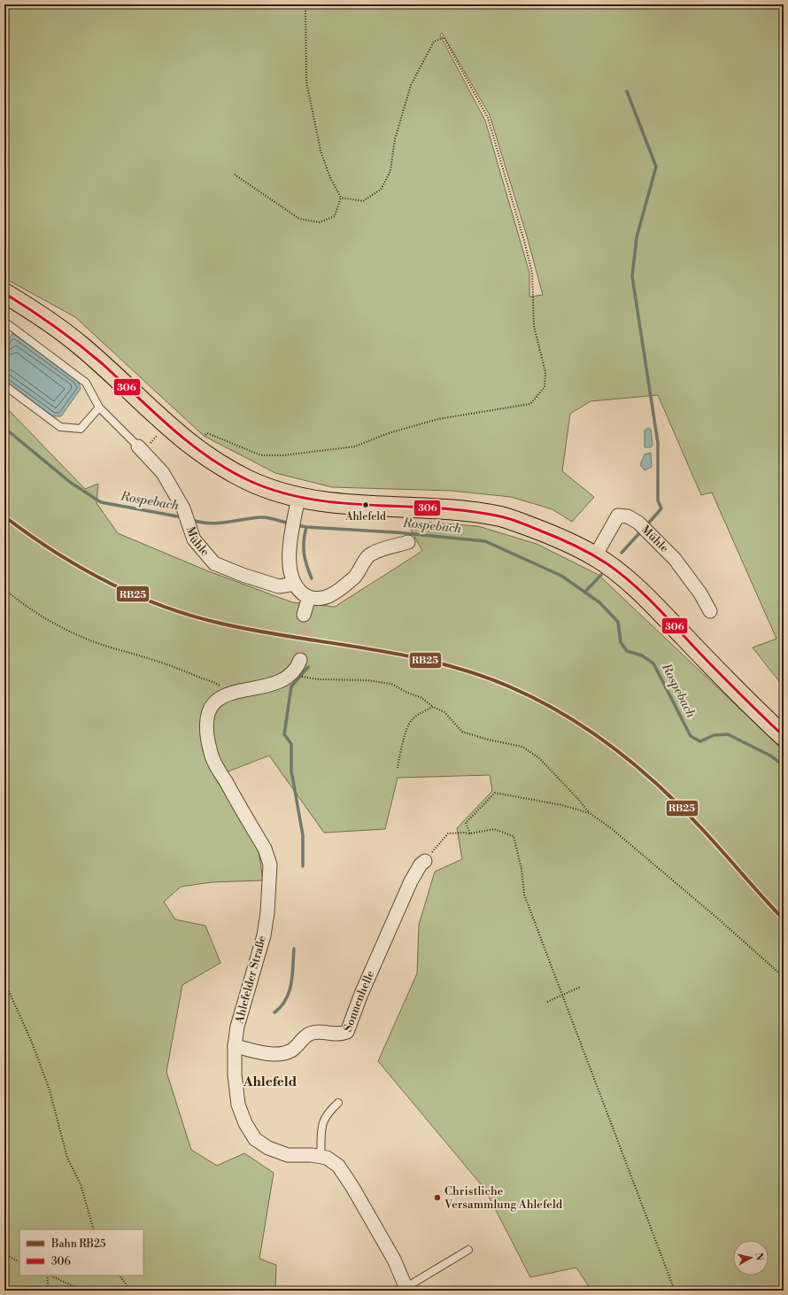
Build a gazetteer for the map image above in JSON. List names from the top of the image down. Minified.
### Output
{"streets":{"street":["Mühle","Ahlefelder Straße","Sonnenhelle"]},"crossings":[["Ahlefelder Straße","Sonnenhelle"]],"districts":["Ahlefeld"],"water":["Rospebach"],"places":["Ahlefeld","Christliche Versammlung Ahlefeld"],"lines":["transit line 306","rail line RB25"],"legend":["Bahn RB25","306"],"north":"right"}
